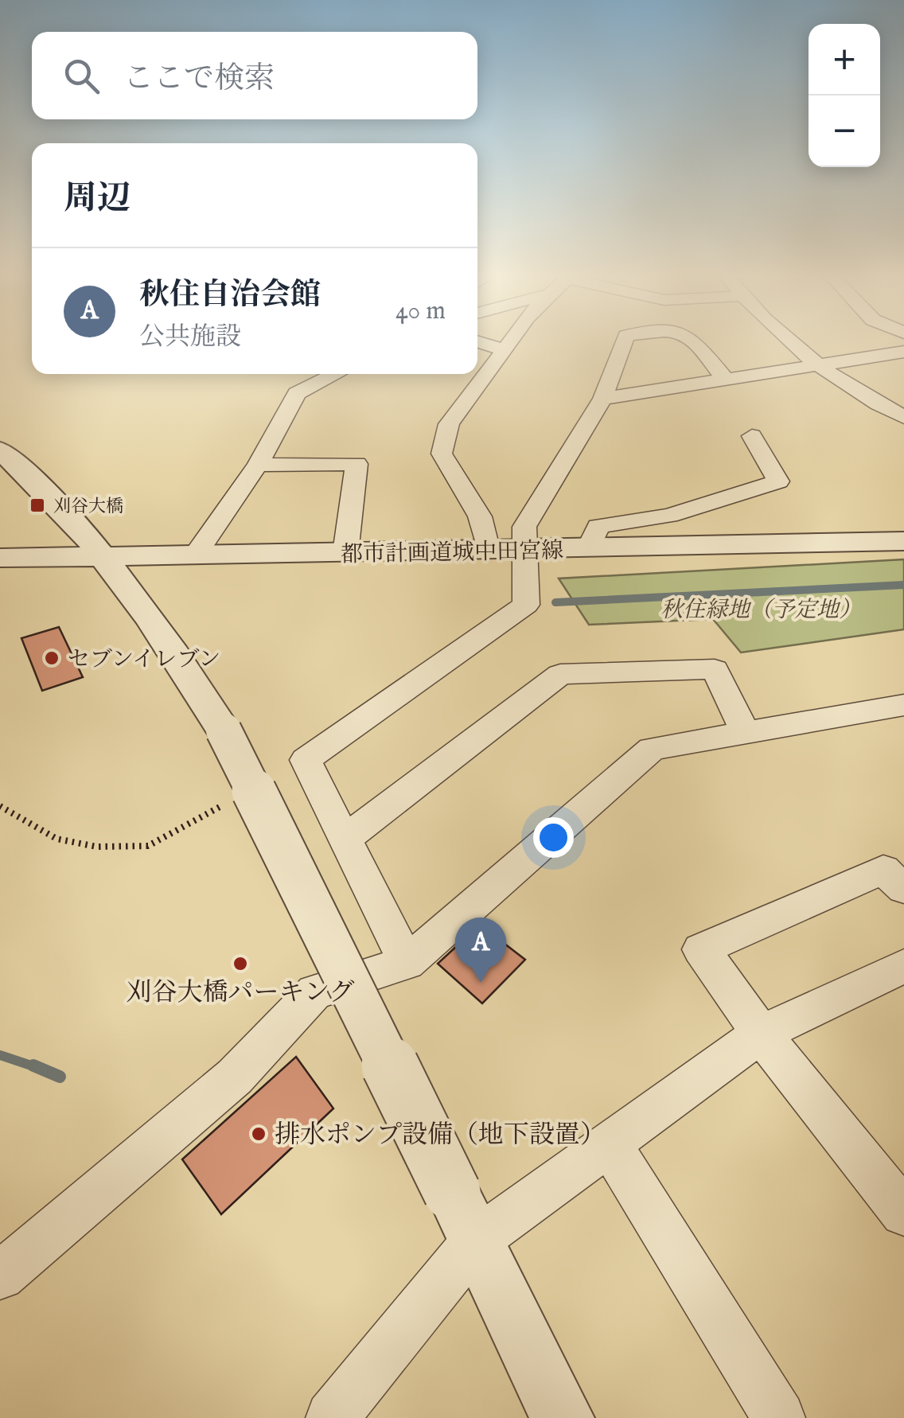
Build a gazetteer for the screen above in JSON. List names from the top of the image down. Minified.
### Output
{"streets":{"street":["都市計画道城中田宮線"]},"parks":["秋住緑地（予定地）"],"places":{"transit":["刈谷大橋"],"other":["セブンイレブン","刈谷大橋パーキング","排水ポンプ設備（地下設置）"]},"page":{"map_buttons":["+","−"],"search":"ここで検索","heading":"周辺","list":[{"mark":"A","name":"秋住自治会館","note":"公共施設","value":"40 m"}],"pins":"A"}}
